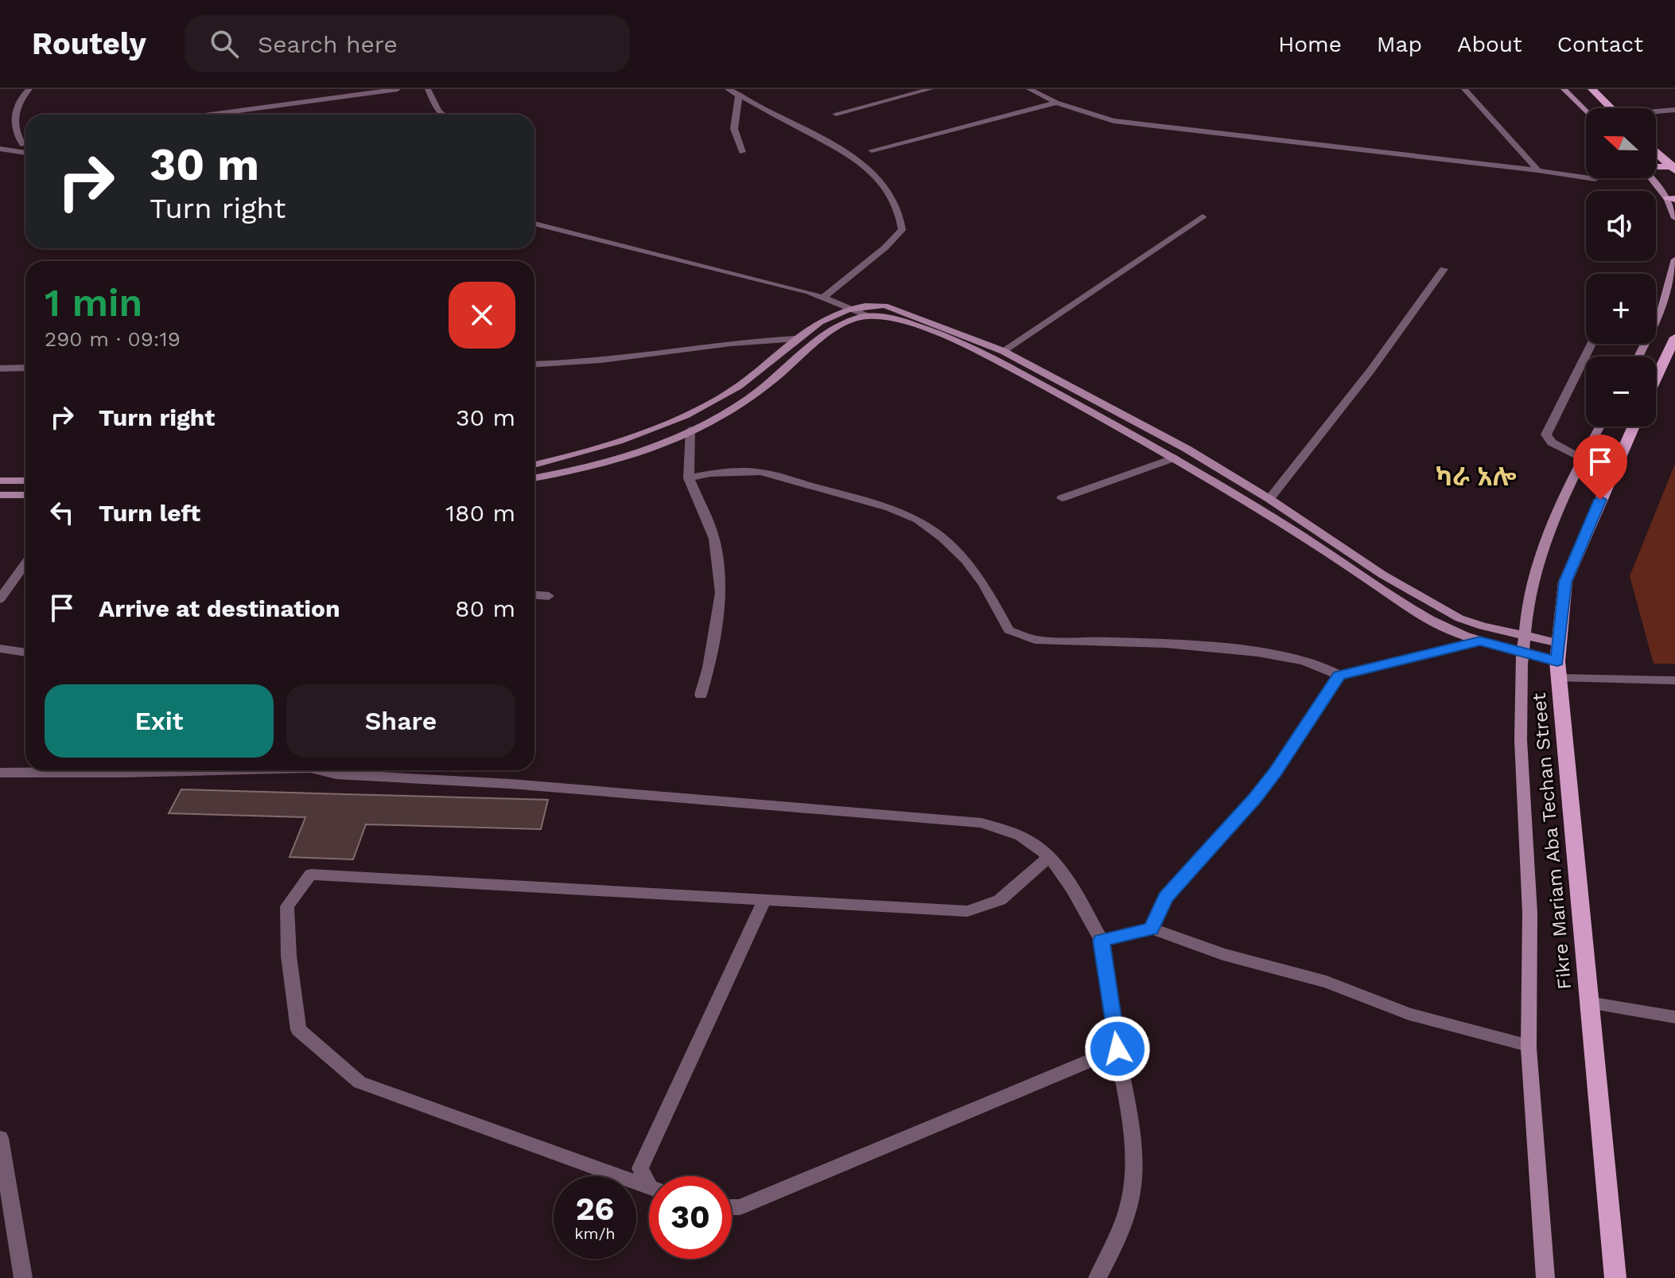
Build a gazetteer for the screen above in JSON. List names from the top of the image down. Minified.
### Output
{"streets":{"main road":["Fikre Mariam Aba Techan Street"]},"districts":["ካራ አሎ"],"north":"left","page":{"header":"Routely","search":"Search here","nav":["Home","Map","About","Contact"],"map_buttons":["+","−"],"turn":["30 m","Turn right"],"heading":["1 min","290 m · 09:19"],"list":[{"name":"Turn right","value":"30 m"},{"name":"Turn left","value":"180 m"},{"name":"Arrive at destination","value":"80 m"}],"buttons":["Exit","Share"],"speed":"26 km/h","limit":"30"}}
